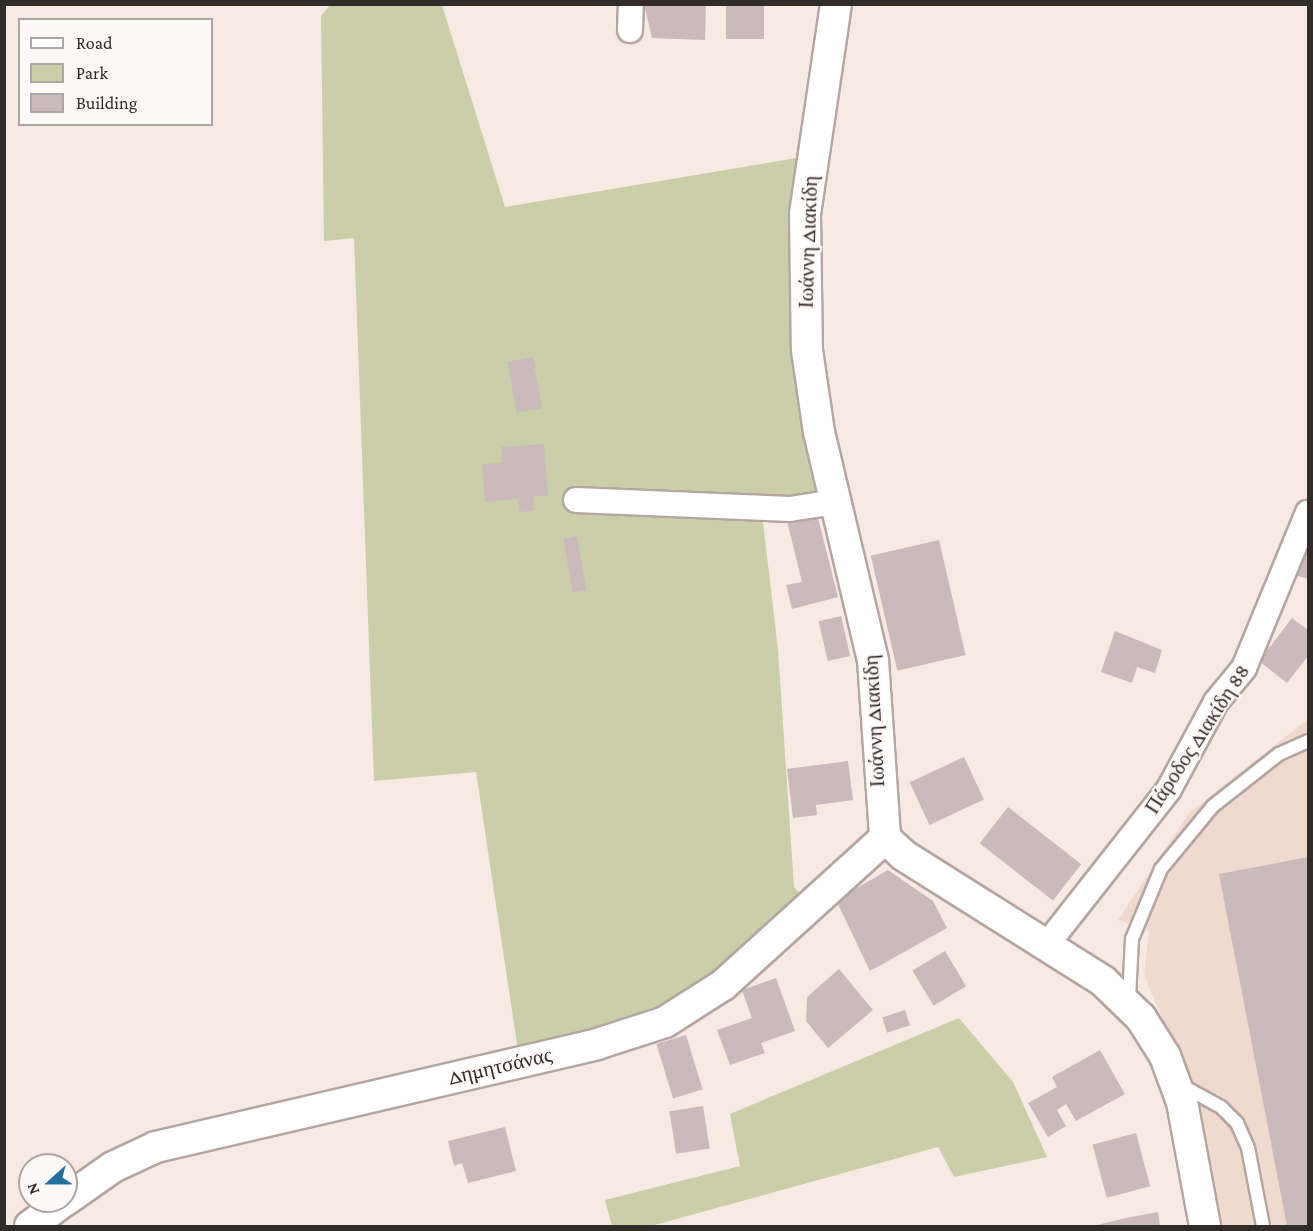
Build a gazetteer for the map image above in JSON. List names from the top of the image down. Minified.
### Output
{"streets":{"street":["Ιωάννη Διακίδη","Πάροδος Διακίδη 88","Δημητσάνας"]},"crossings":[["Ιωάννη Διακίδη","Δημητσάνας"]],"legend":["Road","Park","Building"],"north":"left"}
